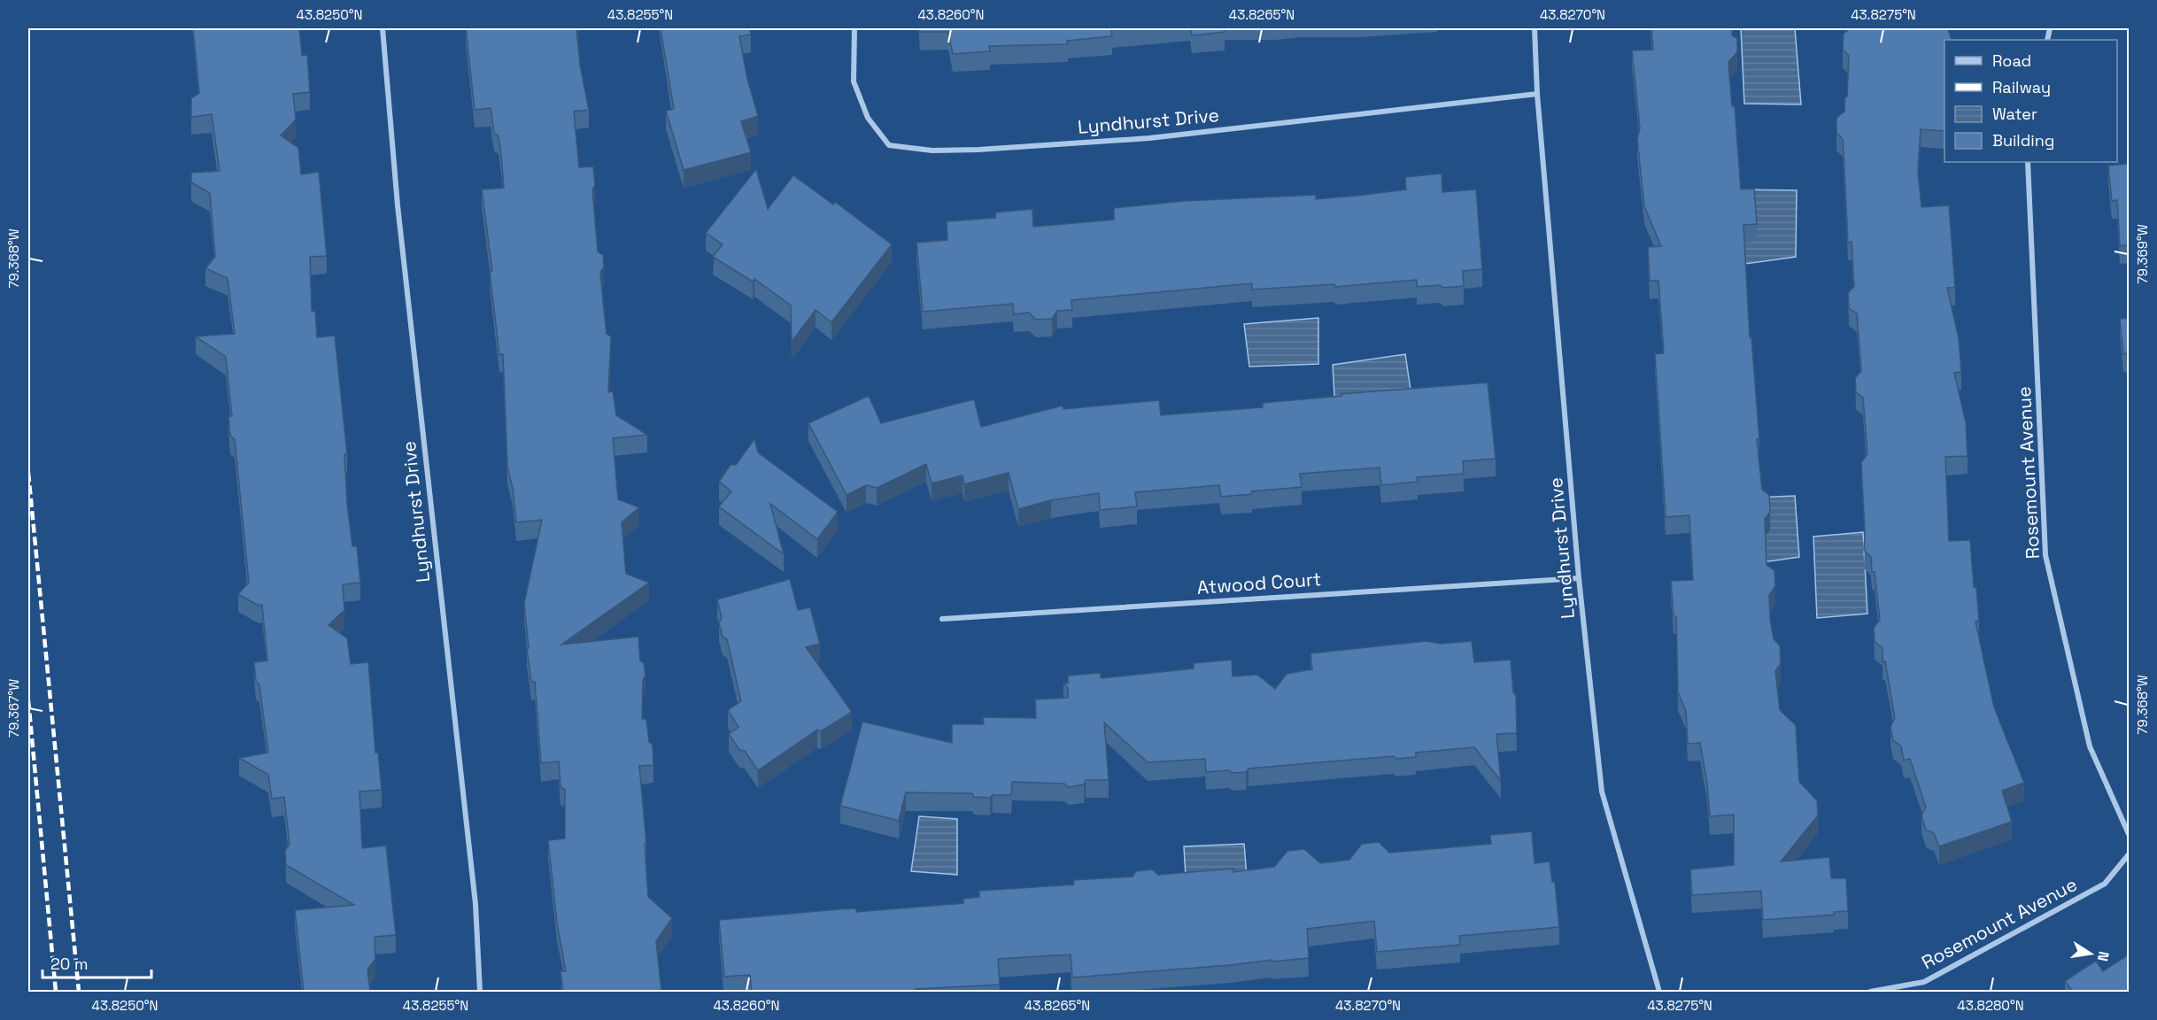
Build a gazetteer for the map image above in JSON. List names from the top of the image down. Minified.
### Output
{"streets":{"street":["Lyndhurst Drive","Rosemount Avenue","Atwood Court"]},"crossings":[["Lyndhurst Drive","Atwood Court"]],"legend":["Road","Railway","Water","Building"],"scale_bar":"20 m","north":"right","coordinates":["43.8250°N","43.8255°N","43.8260°N","43.8265°N","43.8270°N","43.8275°N","79.369°W","79.368°W","79.367°W","43.8280°N"]}
